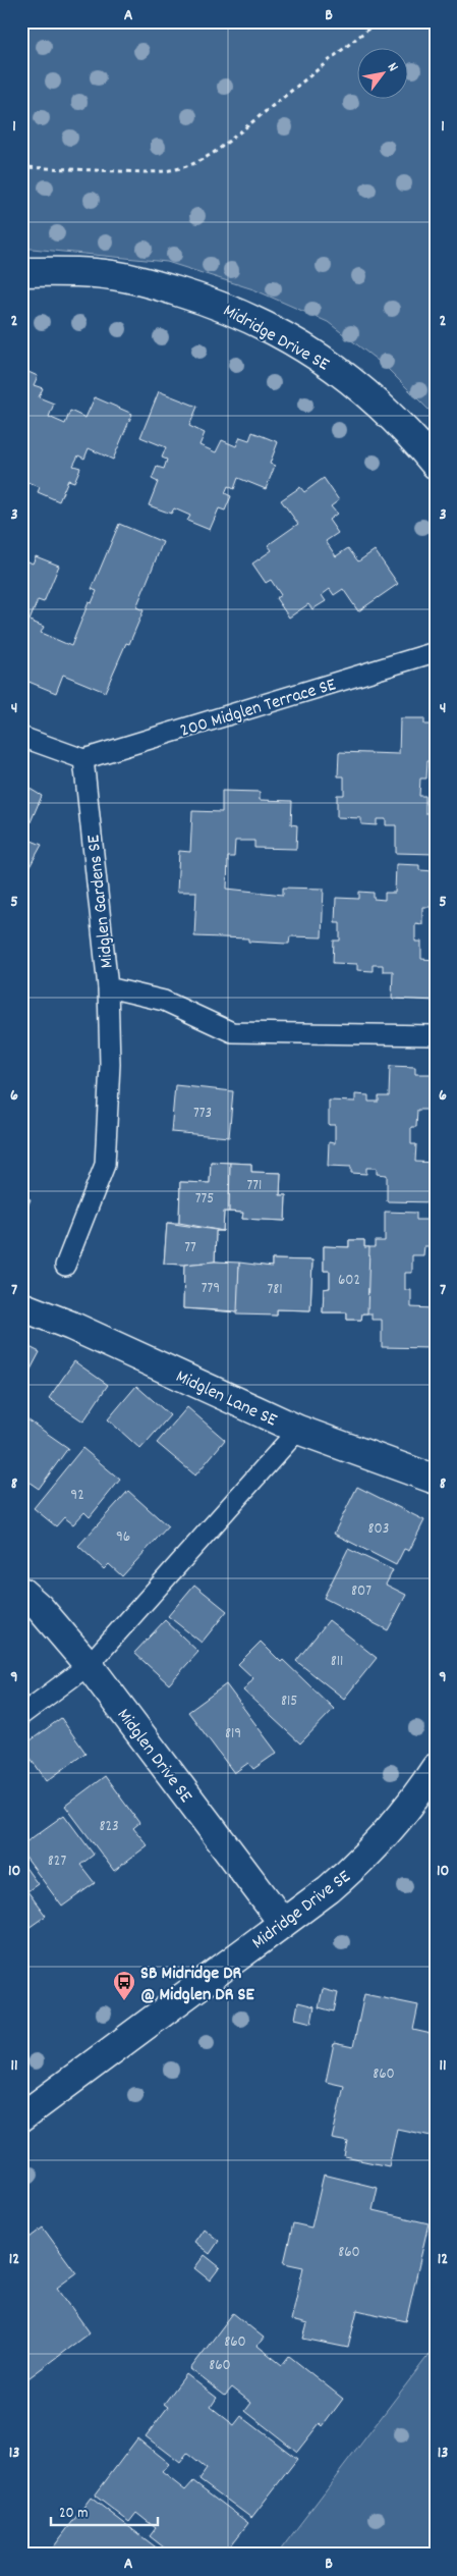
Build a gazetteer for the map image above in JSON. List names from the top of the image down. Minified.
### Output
{"streets":{"street":["Midridge Drive SE","Midglen Lane SE","Midglen Drive SE"],"lane":["200 Midglen Terrace SE","Midglen Gardens SE"]},"crossings":[["Midridge Drive SE","Midglen Drive SE"],["200 Midglen Terrace SE","Midglen Gardens SE"]],"places":{"bus stop":["SB Midridge DR @ Midglen DR SE"]},"house_numbers":["773","771","775","77","602","779","781","92","803","96","807","811","815","819","823","827","860","860","860","860"],"scale_bar":"20 m","north":"top right","grid":{"columns":["A","B"],"rows":["1","2","3","4","5","6","7","8","9","10","11","12","13"]}}
